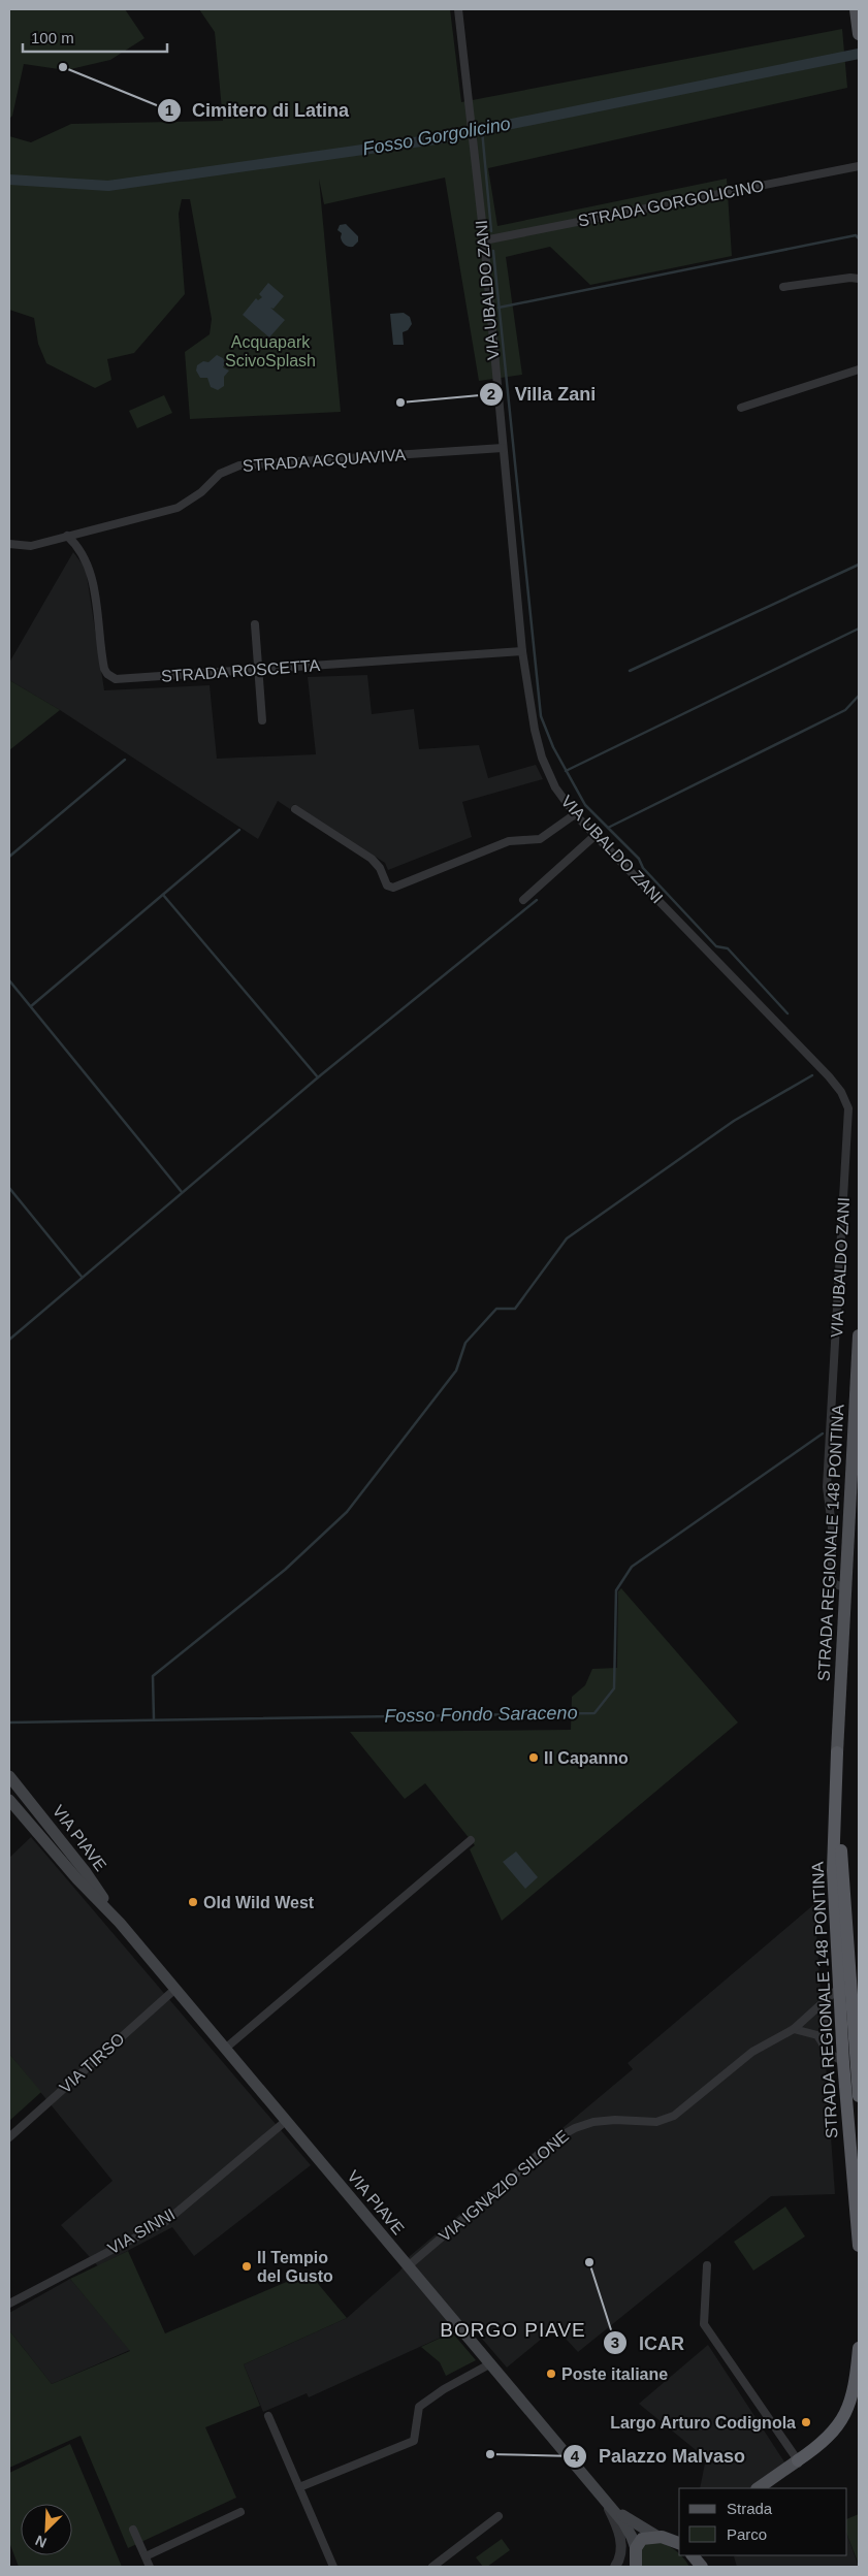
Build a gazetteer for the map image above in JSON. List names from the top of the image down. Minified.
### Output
{"streets":{"highway":["STRADA REGIONALE 148 PONTINA"],"main road":["VIA PIAVE"],"street":["STRADA GORGOLICINO","VIA UBALDO ZANI","STRADA ACQUAVIVA","STRADA ROSCETTA","VIA TIRSO","VIA IGNAZIO SILONE","VIA SINNI"]},"crossings":[["STRADA GORGOLICINO","VIA UBALDO ZANI"],["VIA UBALDO ZANI","STRADA ACQUAVIVA"],["VIA UBALDO ZANI","STRADA ROSCETTA"],["VIA UBALDO ZANI","STRADA REGIONALE 148 PONTINA"],["STRADA ACQUAVIVA","STRADA ROSCETTA"],["STRADA REGIONALE 148 PONTINA","VIA IGNAZIO SILONE"],["VIA PIAVE","VIA TIRSO"],["VIA PIAVE","VIA IGNAZIO SILONE"],["VIA PIAVE","VIA SINNI"]],"districts":["BORGO PIAVE"],"water":["Fosso Gorgolicino","Fosso Fondo Saraceno"],"parks":["Acquapark ScivoSplash"],"places":["Cimitero di Latina","Villa Zani","Il Capanno","Old Wild West","ICAR","Il Tempio del Gusto","Poste italiane","Largo Arturo Codignola","Palazzo Malvaso"],"legend":["Strada","Parco"],"scale_bar":"100 m","north":"bottom left"}
